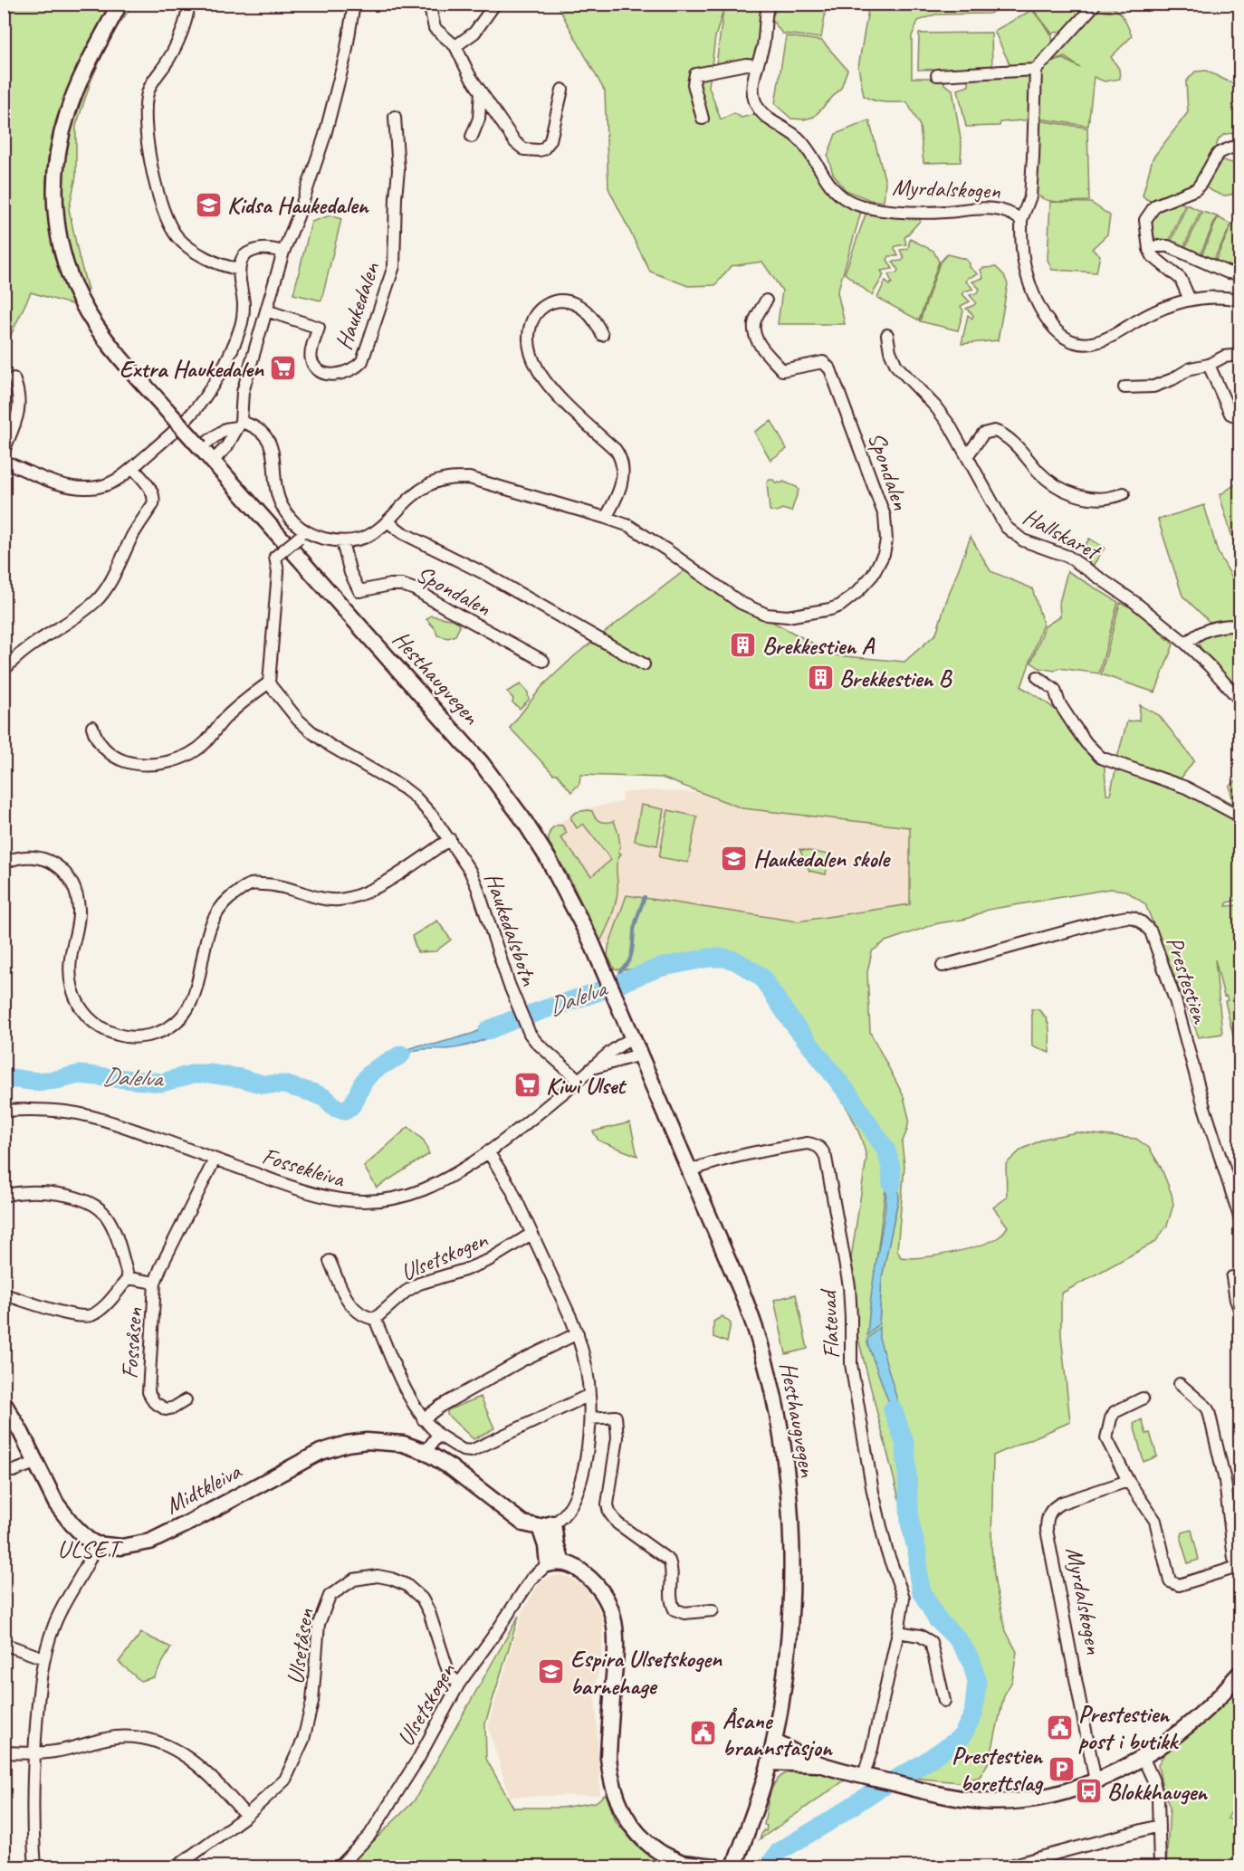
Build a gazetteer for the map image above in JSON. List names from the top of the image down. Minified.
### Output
{"streets":{"main road":["Hesthaugvegen","Midtkleiva"],"street":["Myrdalskogen","Haukedalen","Spondalen","Hallskaret","Haukedalsbotn","Prestestien","Fossekleiva","Ulsetskogen","Flatevad","Fossåsen","Ulsetåsen"]},"crossings":[["Hesthaugvegen","Fossekleiva"],["Hesthaugvegen","Flatevad"],["Haukedalsbotn","Fossekleiva"],["Fossekleiva","Fossåsen"],["Ulsetskogen","Ulsetåsen"]],"districts":["ULSET"],"water":["Dalelva"],"places":{"school or university":["Kidsa Haukedalen","Haukedalen skole","Espira Ulsetskogen barnehage"],"supermarket":["Extra Haukedalen","Kiwi Ulset"],"building":["Brekkestien A","Brekkestien B"],"public building":["Prestestien post i butikk","Åsane brannstasjon"],"parking":["Prestestien borettslag"],"bus stop":["Blokkhaugen"]}}
